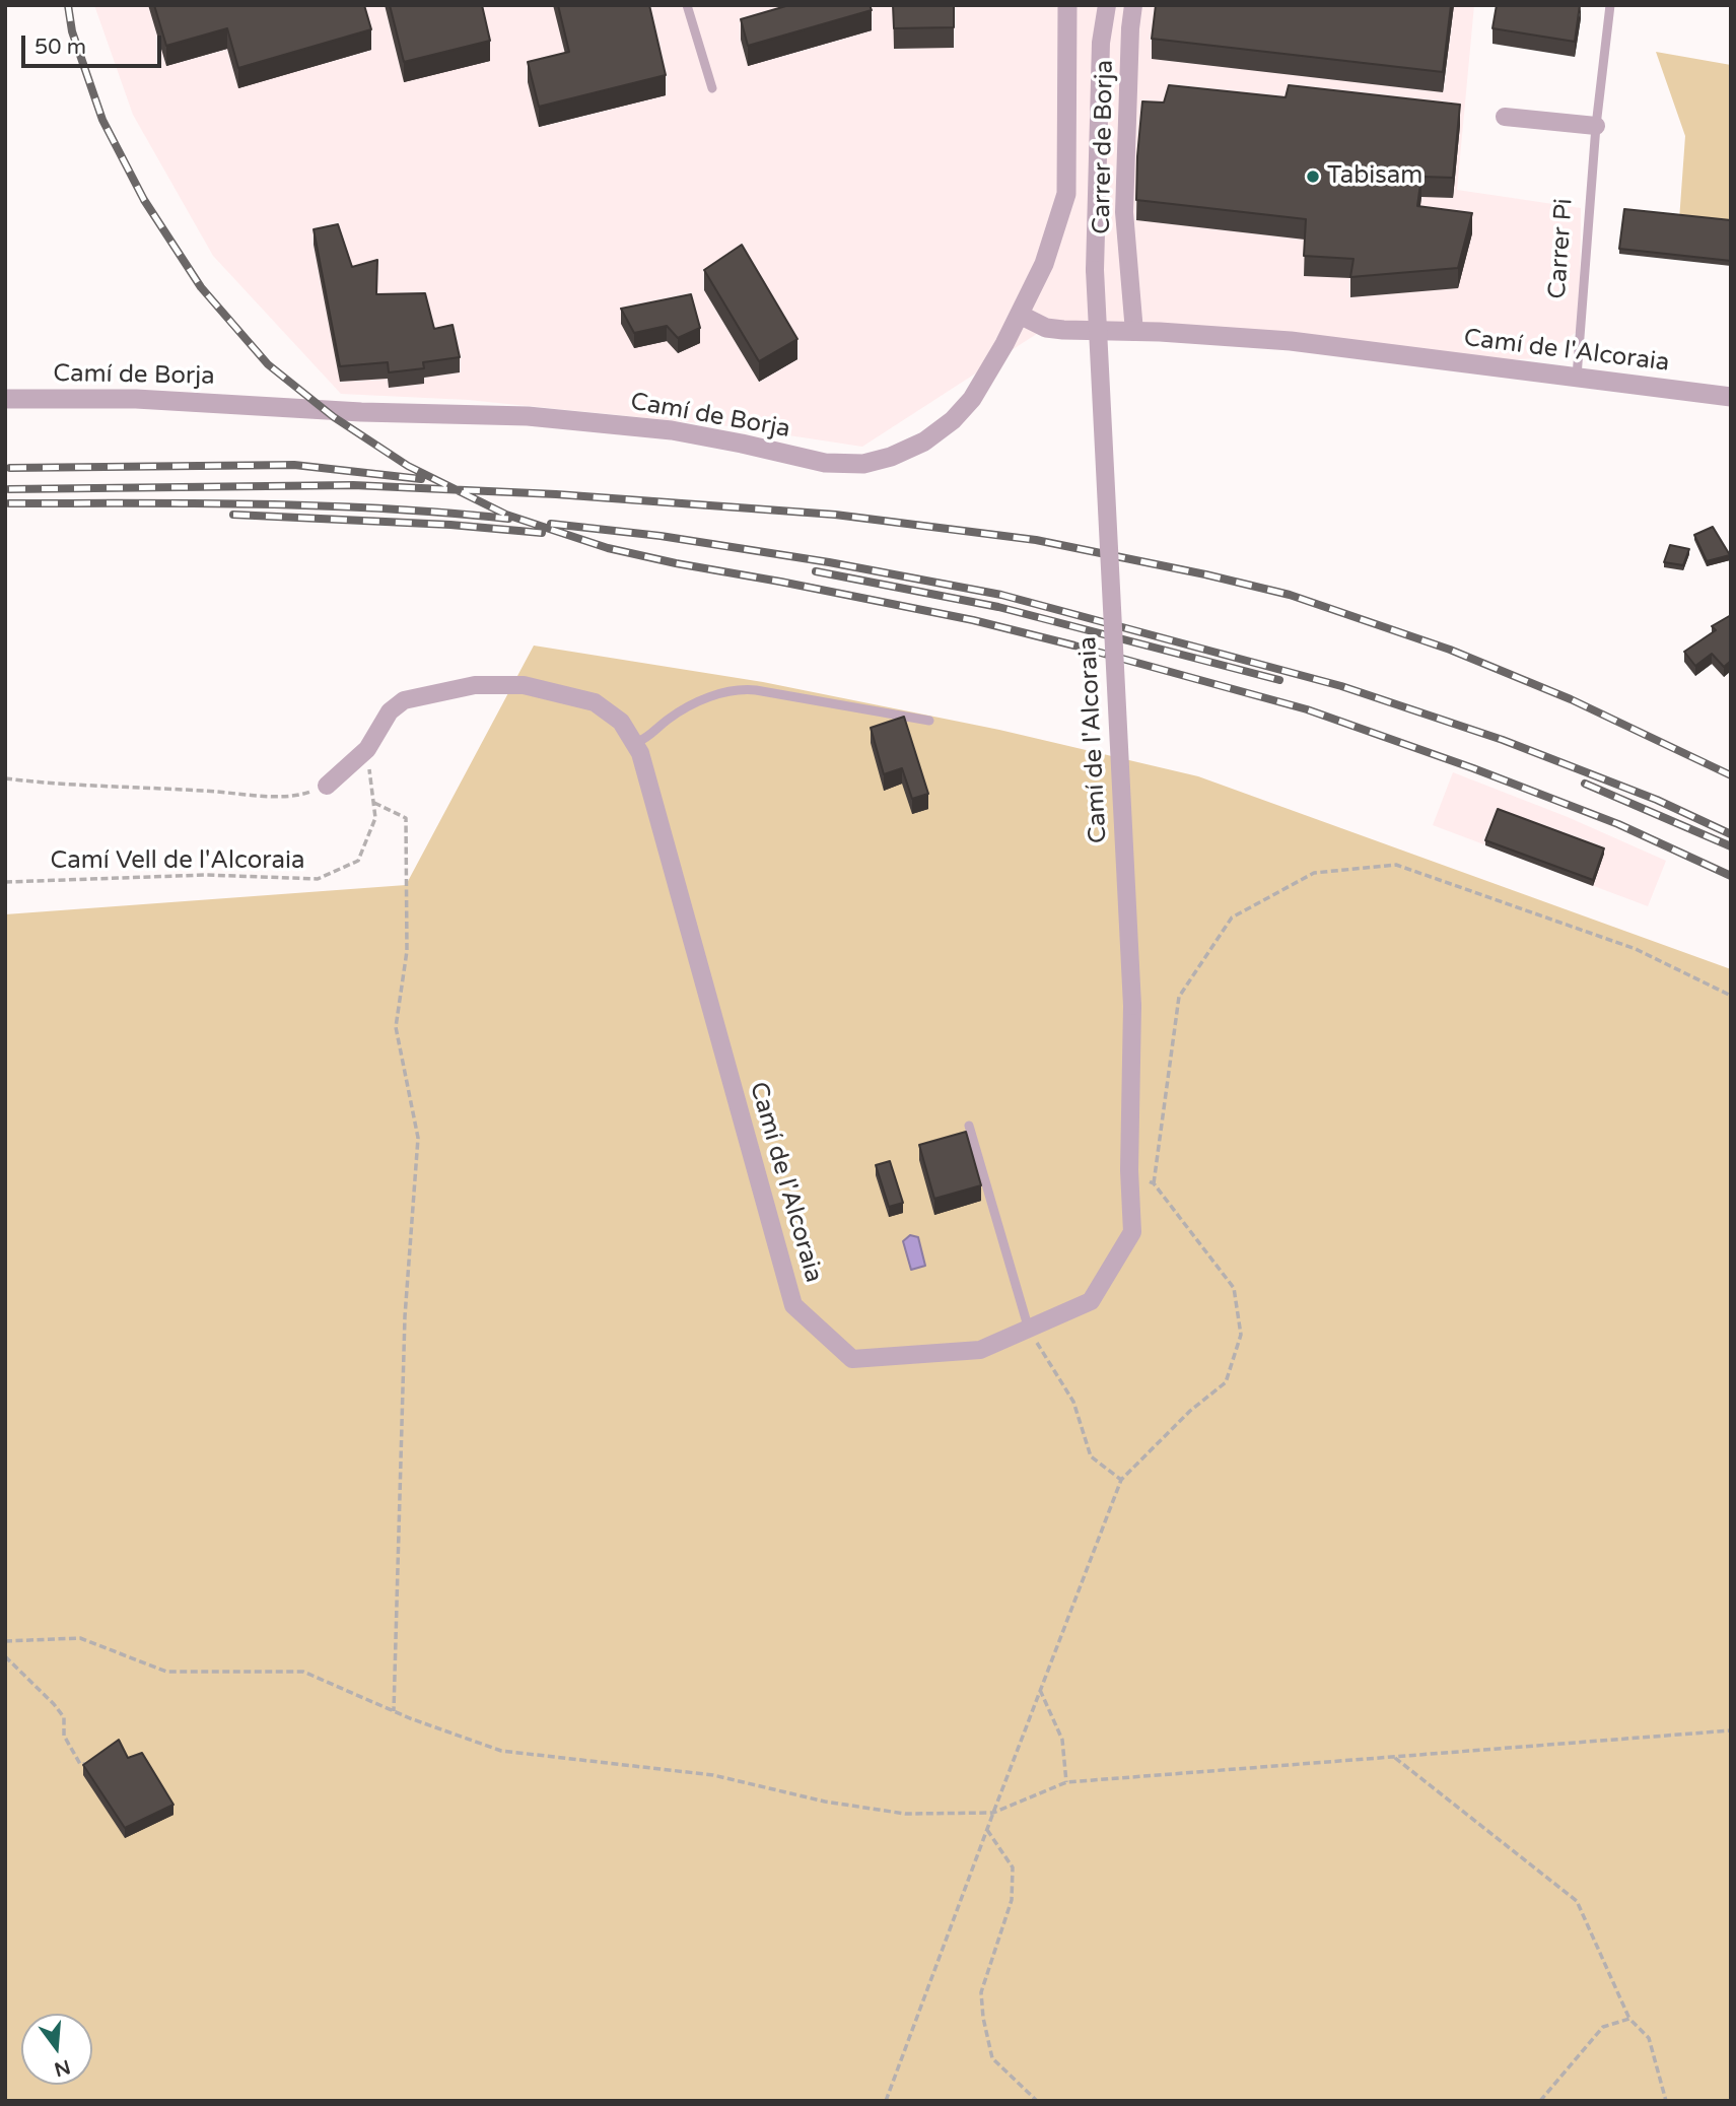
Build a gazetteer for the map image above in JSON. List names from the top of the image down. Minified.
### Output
{"streets":{"street":["Carrer de Borja","Camí de l'Alcoraia","Camí de Borja"],"lane":["Carrer Pi"],"path":["Camí Vell de l'Alcoraia"]},"crossings":[["Carrer de Borja","Camí de l'Alcoraia"],["Carrer Pi","Camí de l'Alcoraia"],["Camí de l'Alcoraia","Camí de Borja"],["Camí de l'Alcoraia","Camí Vell de l'Alcoraia"]],"places":["Tabisam"],"scale_bar":"50 m","north":"bottom"}
